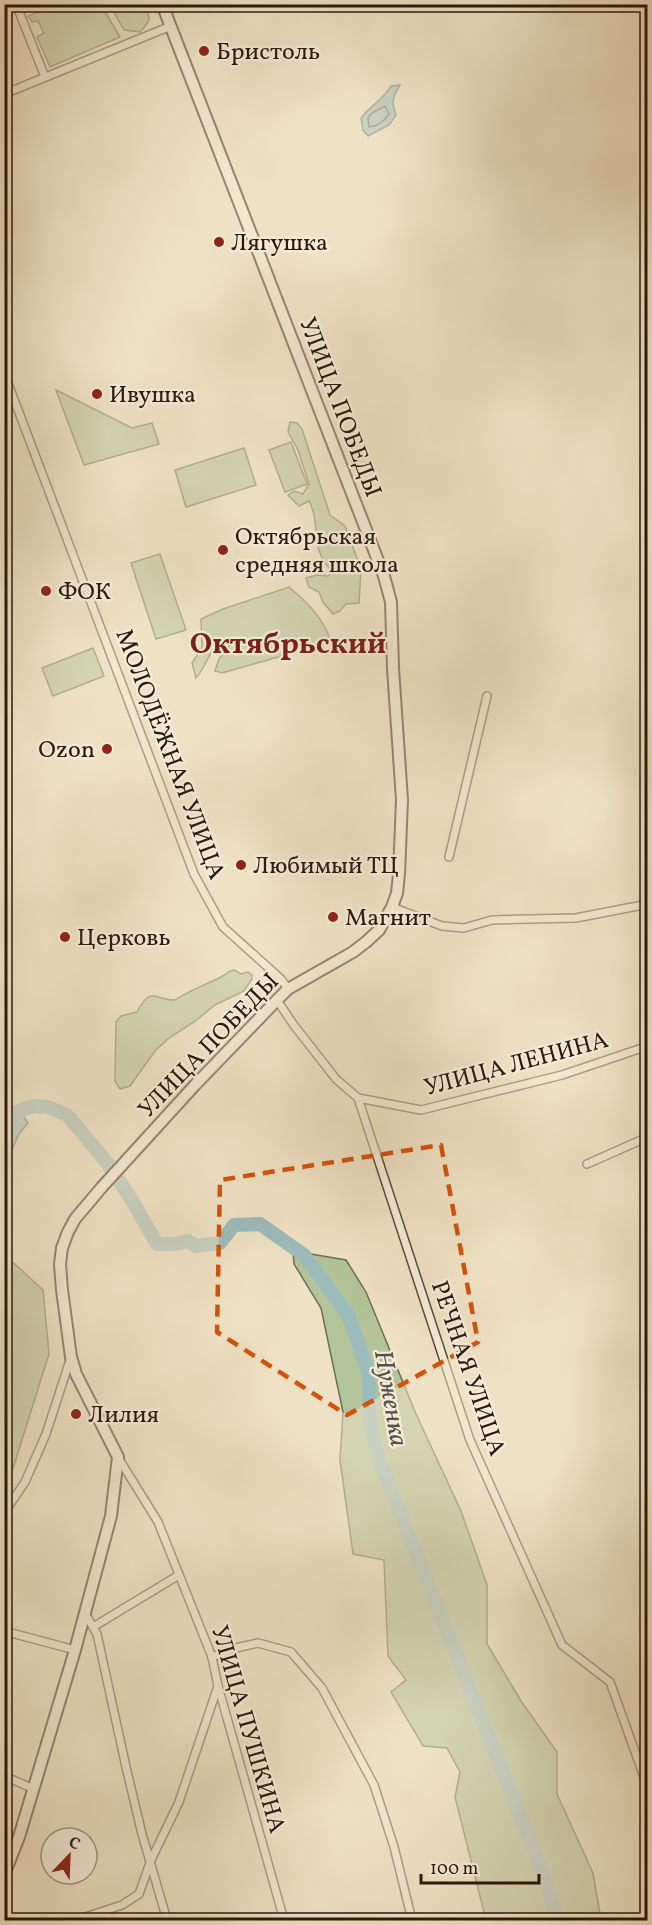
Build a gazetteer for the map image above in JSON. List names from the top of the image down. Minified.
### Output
{"streets":{"street":["УЛИЦА ПОБЕДЫ","МОЛОДЁЖНАЯ УЛИЦА","УЛИЦА ЛЕНИНА","РЕЧНАЯ УЛИЦА","УЛИЦА ПУШКИНА"]},"crossings":[["УЛИЦА ПОБЕДЫ","МОЛОДЁЖНАЯ УЛИЦА"],["УЛИЦА ПОБЕДЫ","УЛИЦА ПУШКИНА"],["УЛИЦА ЛЕНИНА","РЕЧНАЯ УЛИЦА"]],"districts":["Октябрьский"],"water":["Нуженка"],"places":["Бристоль","Лягушка","Ивушка","Октябрьская средняя школа","ФОК","Ozon","Любимый ТЦ","Магнит","Церковь","Лилия"],"scale_bar":"100 m","north":"top right"}
